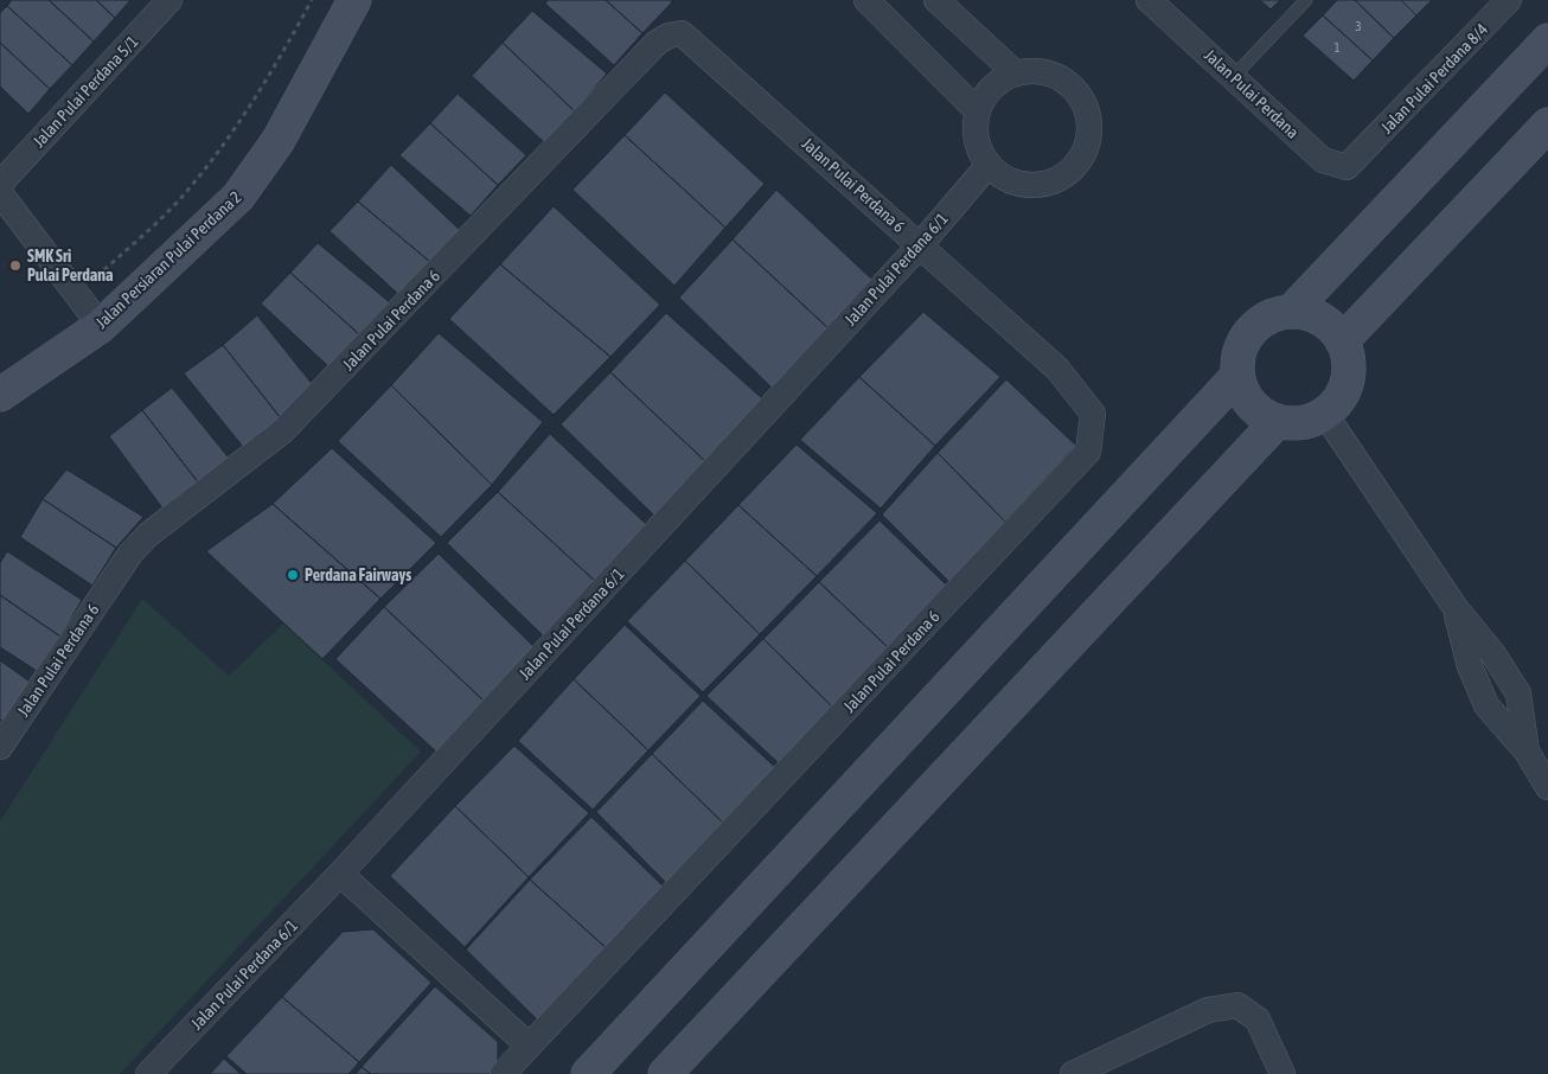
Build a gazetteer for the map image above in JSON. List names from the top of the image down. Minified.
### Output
{"streets":{"street":["Jalan Pulai Perdana 8/4","Jalan Pulai Perdana 5/1","Jalan Pulai Perdana","Jalan Pulai Perdana 6","Jalan Persiaran Pulai Perdana 2","Jalan Pulai Perdana 6/1"]},"crossings":[["Jalan Pulai Perdana 8/4","Jalan Pulai Perdana"],["Jalan Pulai Perdana 6","Jalan Pulai Perdana 6/1"]],"places":["SMK Sri Pulai Perdana","Perdana Fairways"],"house_numbers":["3","1"]}
